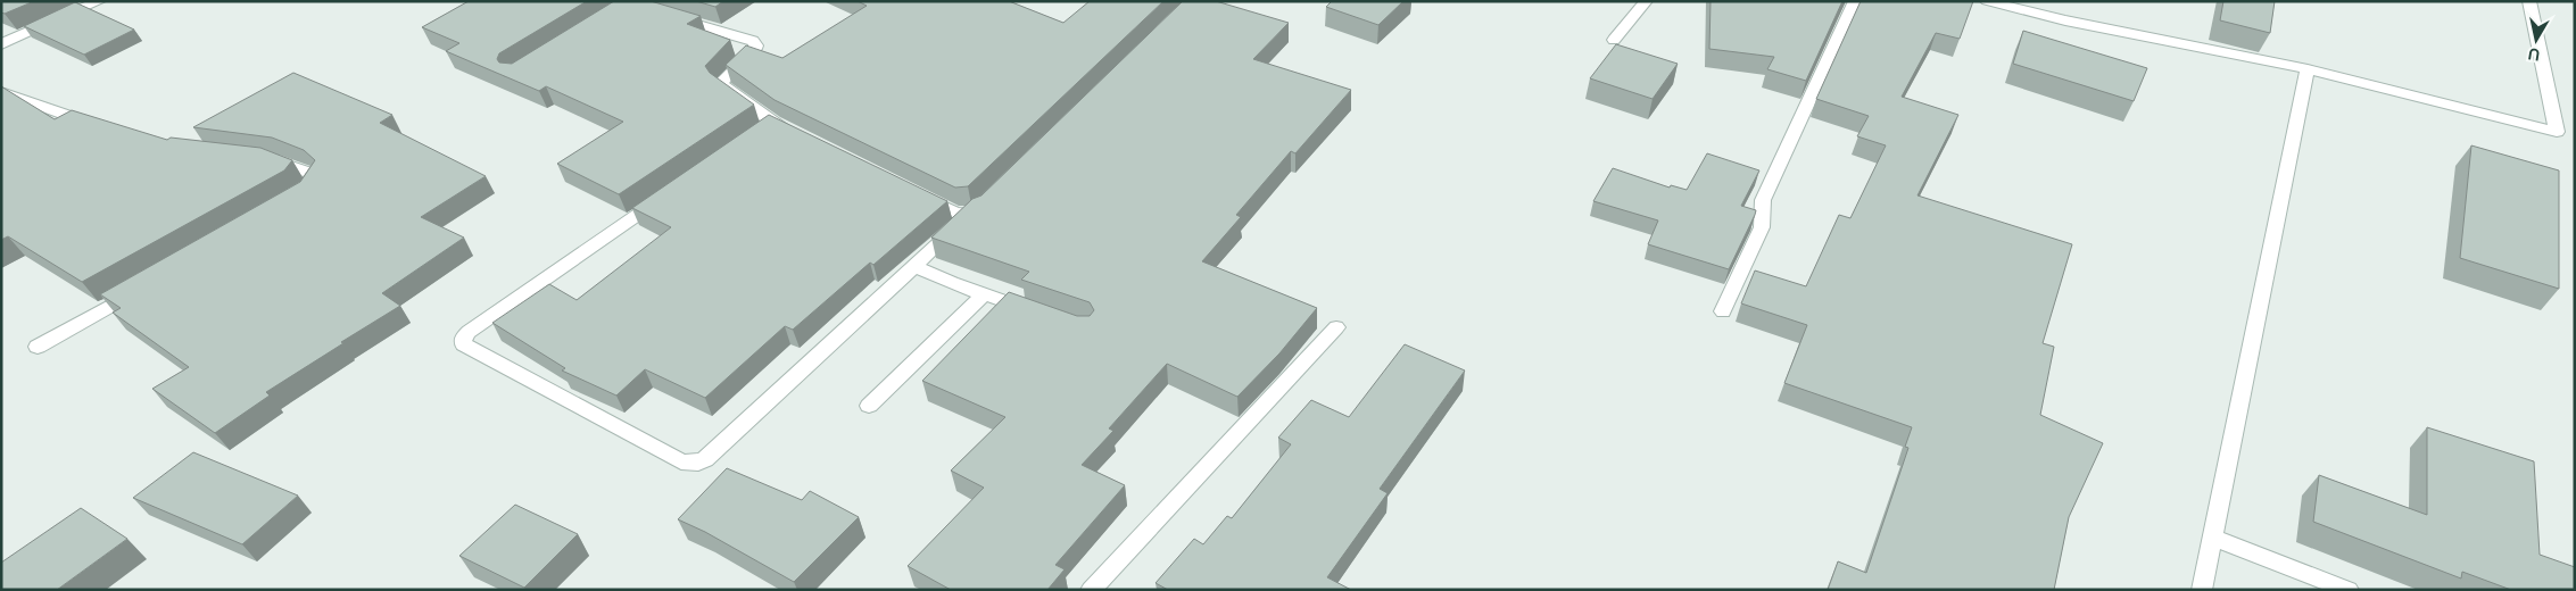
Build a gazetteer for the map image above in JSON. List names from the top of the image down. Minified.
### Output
{"north":"bottom"}
